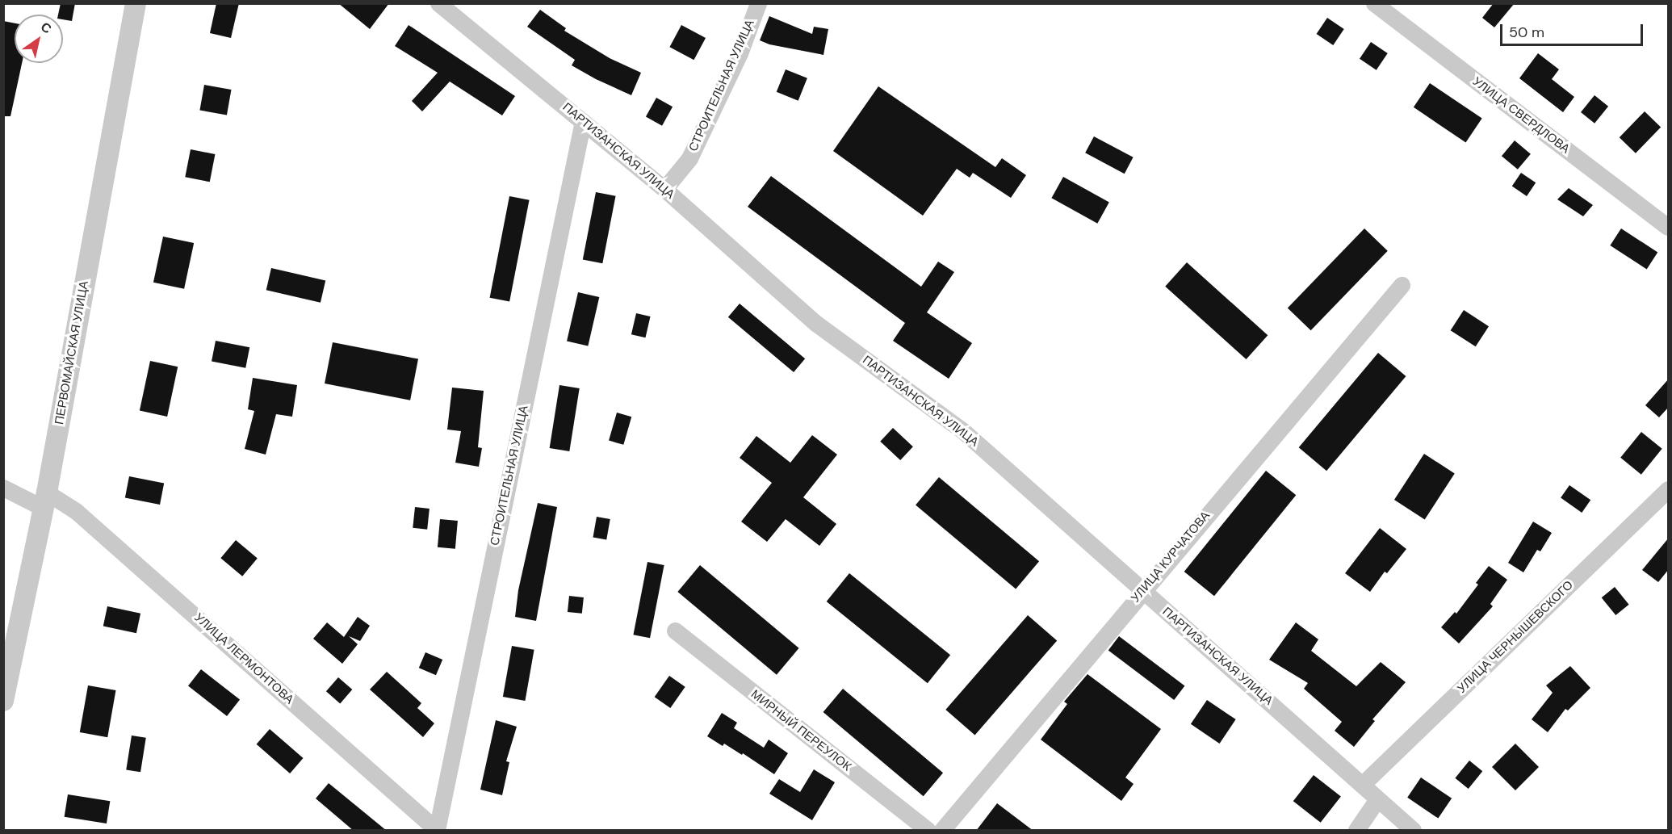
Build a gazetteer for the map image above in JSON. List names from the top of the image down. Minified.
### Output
{"streets":{"street":["СТРОИТЕЛЬНАЯ УЛИЦА","УЛИЦА СВЕРДЛОВА","ПАРТИЗАНСКАЯ УЛИЦА","ПЕРВОМАЙСКАЯ УЛИЦА","УЛИЦА КУРЧАТОВА","УЛИЦА ЧЕРНЫШЕВСКОГО","УЛИЦА ЛЕРМОНТОВА","МИРНЫЙ ПЕРЕУЛОК"]},"crossings":[["СТРОИТЕЛЬНАЯ УЛИЦА","ПАРТИЗАНСКАЯ УЛИЦА"],["СТРОИТЕЛЬНАЯ УЛИЦА","УЛИЦА ЛЕРМОНТОВА"],["ПАРТИЗАНСКАЯ УЛИЦА","УЛИЦА КУРЧАТОВА"],["ПАРТИЗАНСКАЯ УЛИЦА","УЛИЦА ЧЕРНЫШЕВСКОГО"],["ПЕРВОМАЙСКАЯ УЛИЦА","УЛИЦА ЛЕРМОНТОВА"]],"scale_bar":"50 m","north":"top right"}
